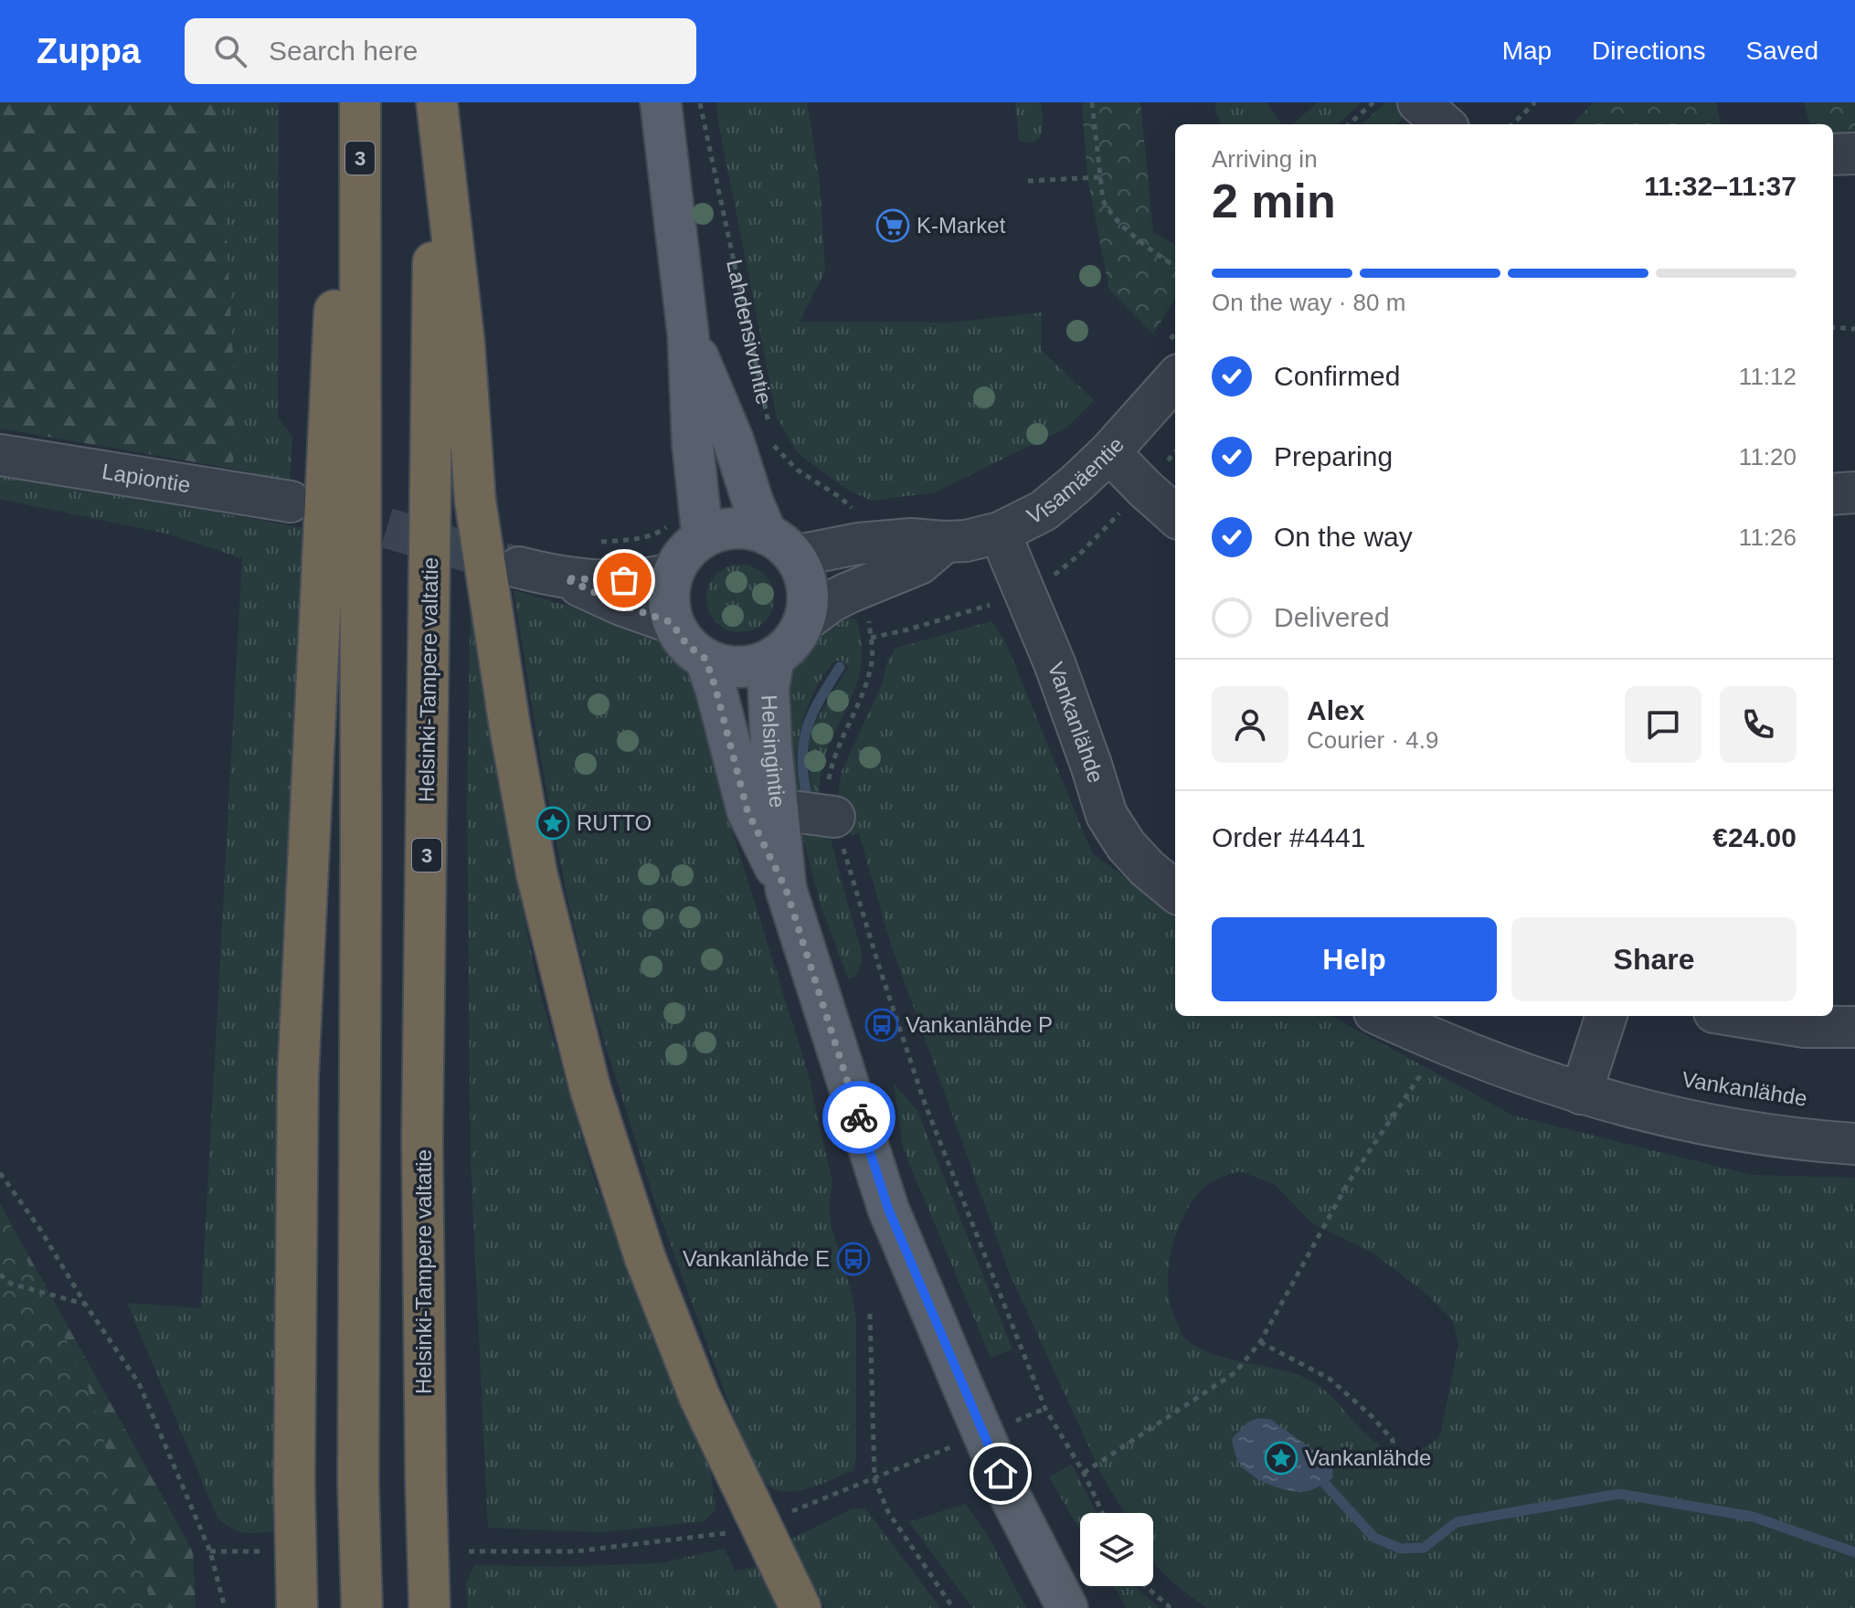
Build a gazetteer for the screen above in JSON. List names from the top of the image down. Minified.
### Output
{"streets":{"highway":["3","Helsinki-Tampere valtatie"],"main road":["Lahdensivuntie","Helsingintie"],"street":["Lapiontie","Visamäentie","Vankanlähde"]},"crossings":[["Lahdensivuntie","Visamäentie"],["Lahdensivuntie","Helsingintie"],["Visamäentie","Vankanlähde"],["Visamäentie","Helsingintie"]],"places":{"supermarket":["K-Market"],"place":["RUTTO","Vankanlähde"],"bus stop":["Vankanlähde P","Vankanlähde E"]},"page":{"header":"Zuppa","search":"Search here","nav":["Map","Directions","Saved"],"heading":["2 min","Arriving in","11:32–11:37"],"panel":["Alex","Courier · 4.9","Order #4441","€24.00"],"bar":"On the way · 80 m","list":[["Confirmed","11:12"],["Preparing","11:20"],["On the way","11:26"],"Delivered"],"buttons":["Help","Share"]}}
